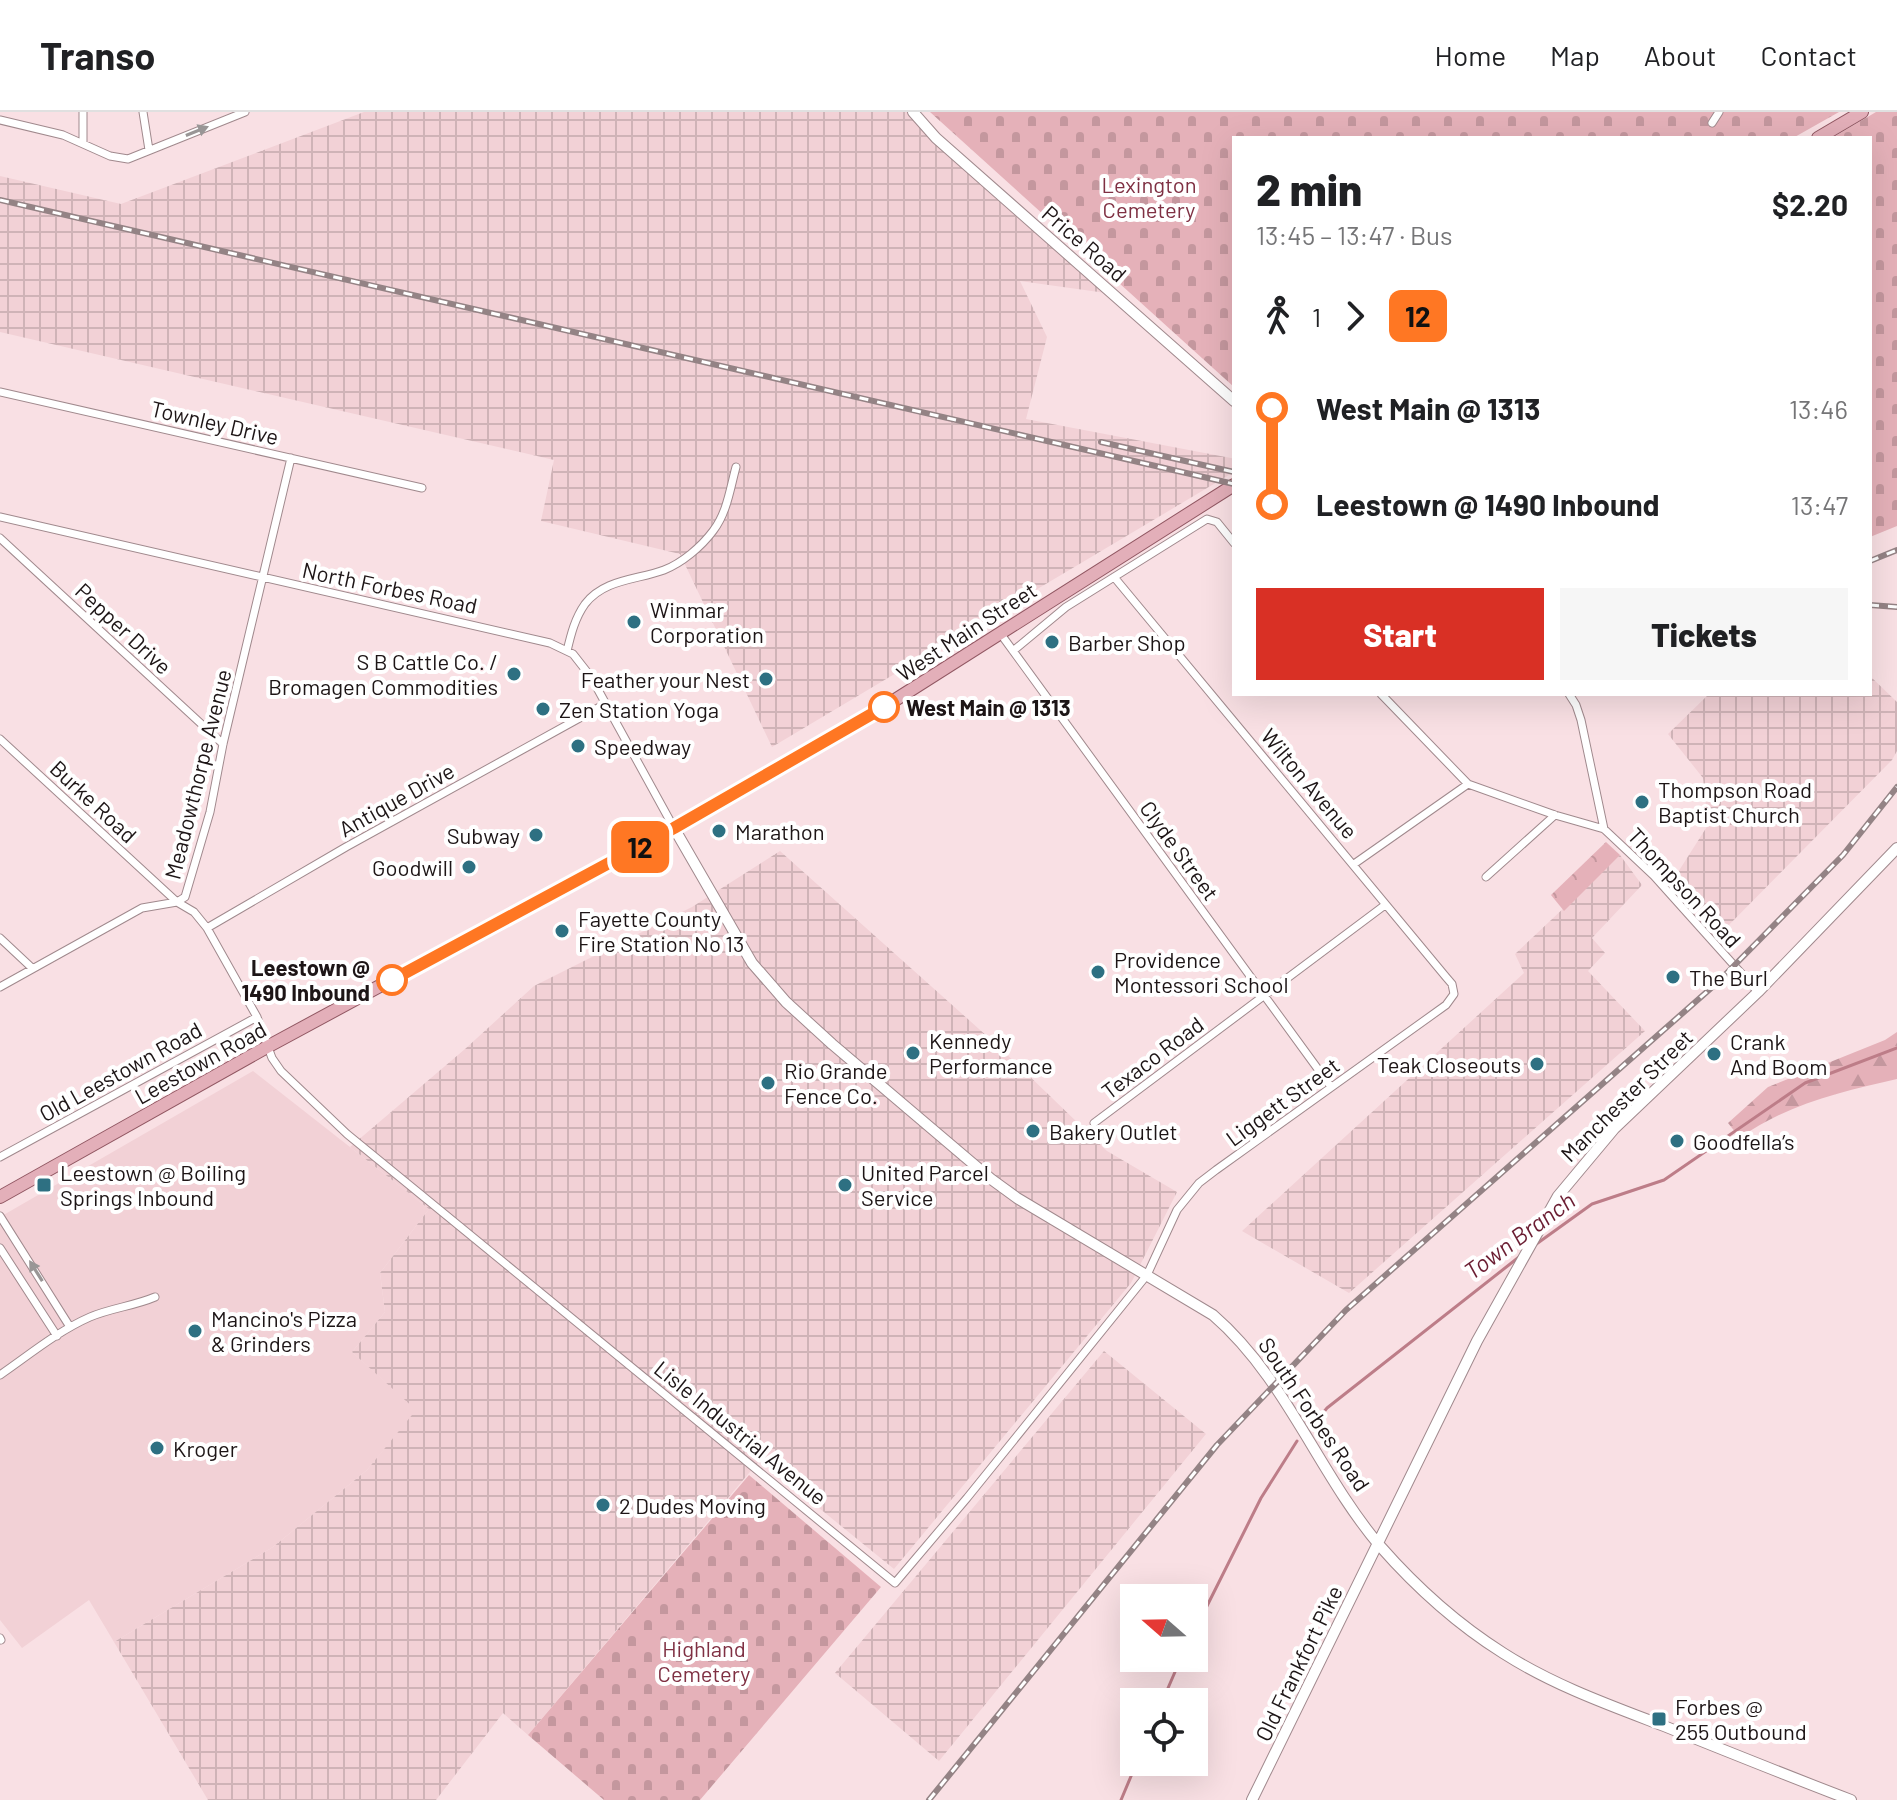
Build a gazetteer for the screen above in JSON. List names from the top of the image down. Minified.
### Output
{"streets":{"main road":["Price Road","West Main Street","Leestown Road","Manchester Street","South Forbes Road","Old Frankfort Pike"],"street":["Townley Drive","North Forbes Road","Pepper Drive","Meadowthorpe Avenue","Wilton Avenue","Antique Drive","Burke Road","Clyde Street","Thompson Road","Texaco Road","Old Leestown Road","Liggett Street","Lisle Industrial Avenue"]},"crossings":[["Townley Drive","Meadowthorpe Avenue"],["North Forbes Road","Meadowthorpe Avenue"],["Pepper Drive","Meadowthorpe Avenue"],["West Main Street","Clyde Street"],["West Main Street","Leestown Road"],["West Main Street","South Forbes Road"],["Meadowthorpe Avenue","Burke Road"],["Wilton Avenue","Texaco Road"],["Wilton Avenue","Liggett Street"],["Antique Drive","Burke Road"],["Burke Road","Leestown Road"],["Burke Road","Old Leestown Road"],["Burke Road","Lisle Industrial Avenue"],["Clyde Street","Texaco Road"],["Clyde Street","Liggett Street"],["Thompson Road","Manchester Street"],["Leestown Road","South Forbes Road"],["Leestown Road","Lisle Industrial Avenue"],["Manchester Street","South Forbes Road"],["Manchester Street","Old Frankfort Pike"],["Liggett Street","South Forbes Road"],["Liggett Street","Lisle Industrial Avenue"],["South Forbes Road","Lisle Industrial Avenue"],["South Forbes Road","Old Frankfort Pike"]],"water":["Town Branch"],"parks":["Lexington Cemetery","Highland Cemetery"],"places":{"other":["Winmar Corporation","Barber Shop","S B Cattle Co. / Bromagen Commodities","Feather your Nest","West Main @ 1313","Zen Station Yoga","Speedway","Thompson Road Baptist Church","Marathon","Subway","Goodwill","Fayette County Fire Station No 13","Providence Montessori School","The Burl","Leestown @ 1490 Inbound","Kennedy Performance","Crank And Boom","Teak Closeouts","Rio Grande Fence Co.","Bakery Outlet","Goodfella’s","United Parcel Service","Mancino's Pizza & Grinders","Kroger","2 Dudes Moving"],"transit":["Leestown @ Boiling Springs Inbound","Forbes @ 255 Outbound"]},"lines":["bus line 12"],"north":"left","page":{"header":"Transo","nav":["Home","Map","About","Contact"],"on_map":"12","heading":["2 min","13:45 – 13:47 · Bus","$2.20"],"legs":["1","12"],"list":[{"name":"West Main @ 1313","value":"13:46"},{"name":"Leestown @ 1490 Inbound","value":"13:47"}],"buttons":["Start","Tickets"]}}
